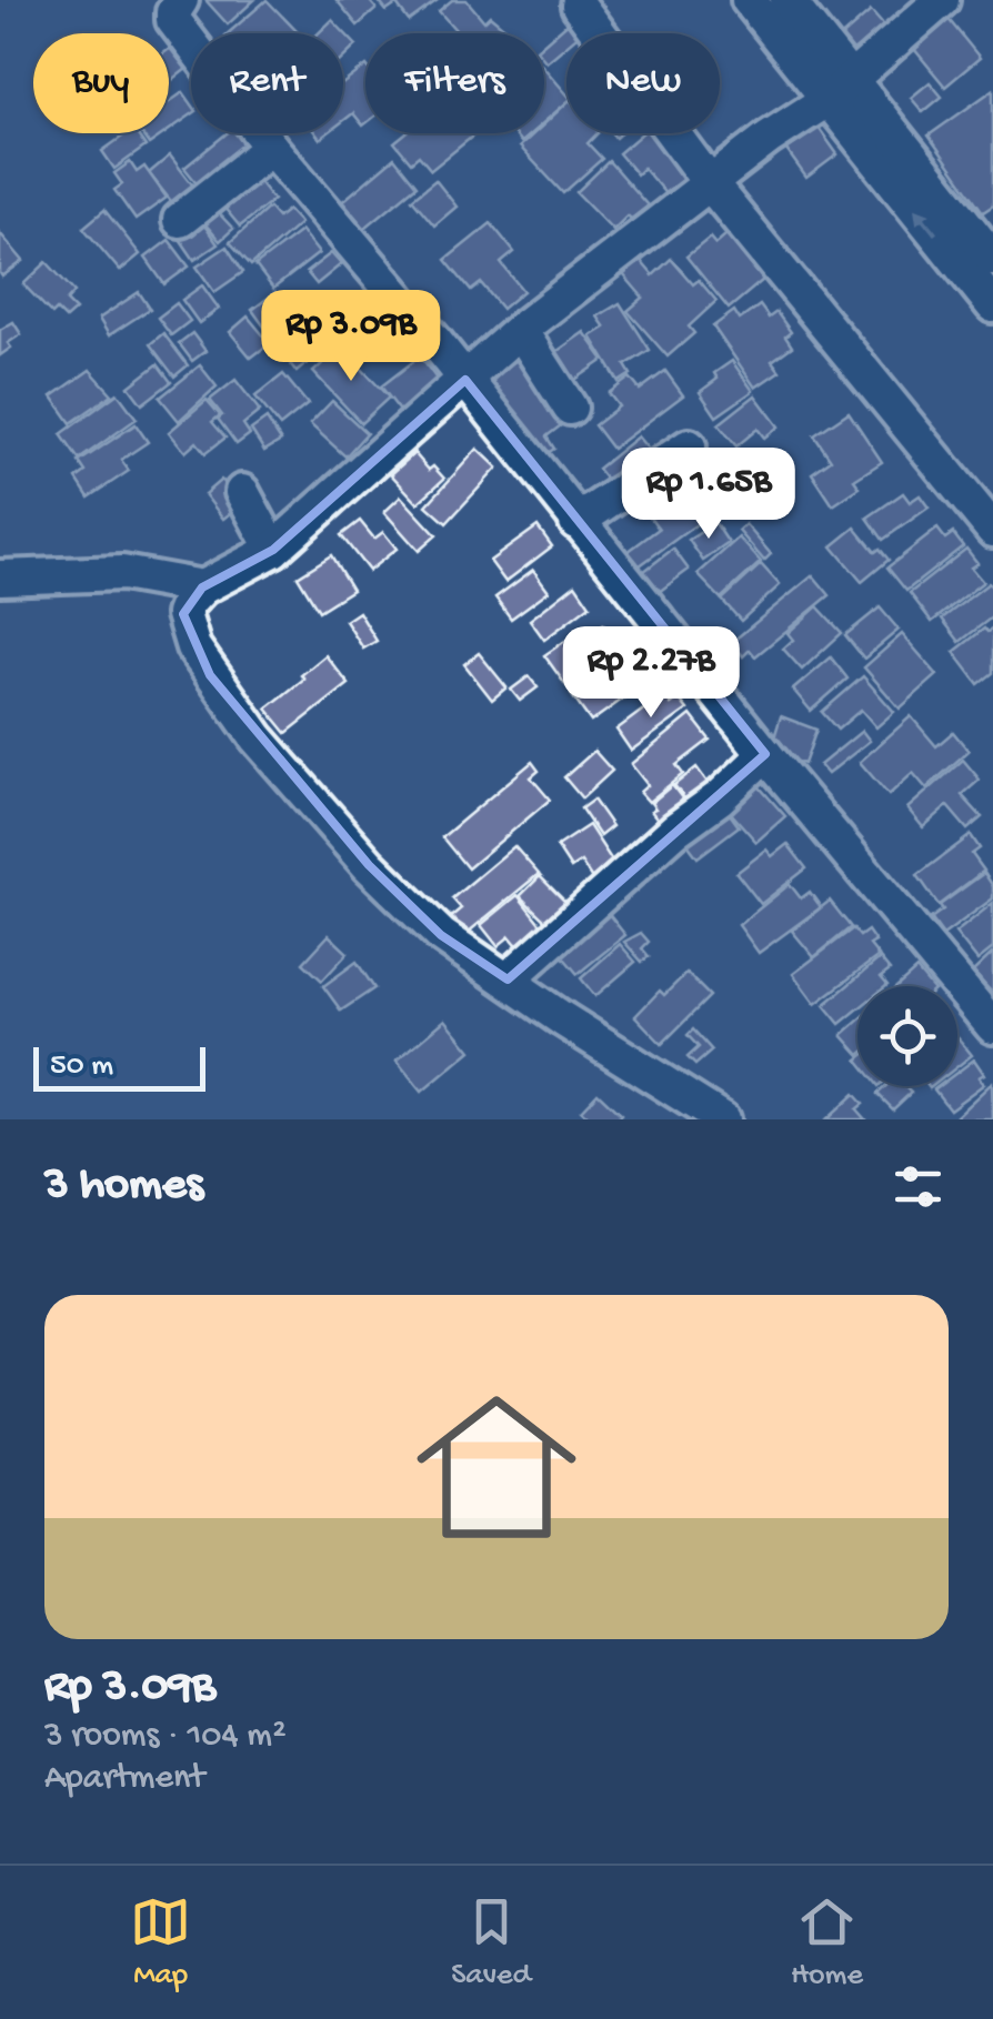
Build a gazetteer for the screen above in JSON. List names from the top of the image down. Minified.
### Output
{"scale_bar":"50 m","page":{"chip":["Buy","Rent","Filters","New"],"price":["Rp 3.09B","Rp 1.65B","Rp 2.27B"],"scale":"50 m","heading":"3 homes","list":[{"name":"Rp 3.09B","note":"3 rooms · 104 m² · Apartment"}],"tabs":["Map","Saved","Home"]}}
